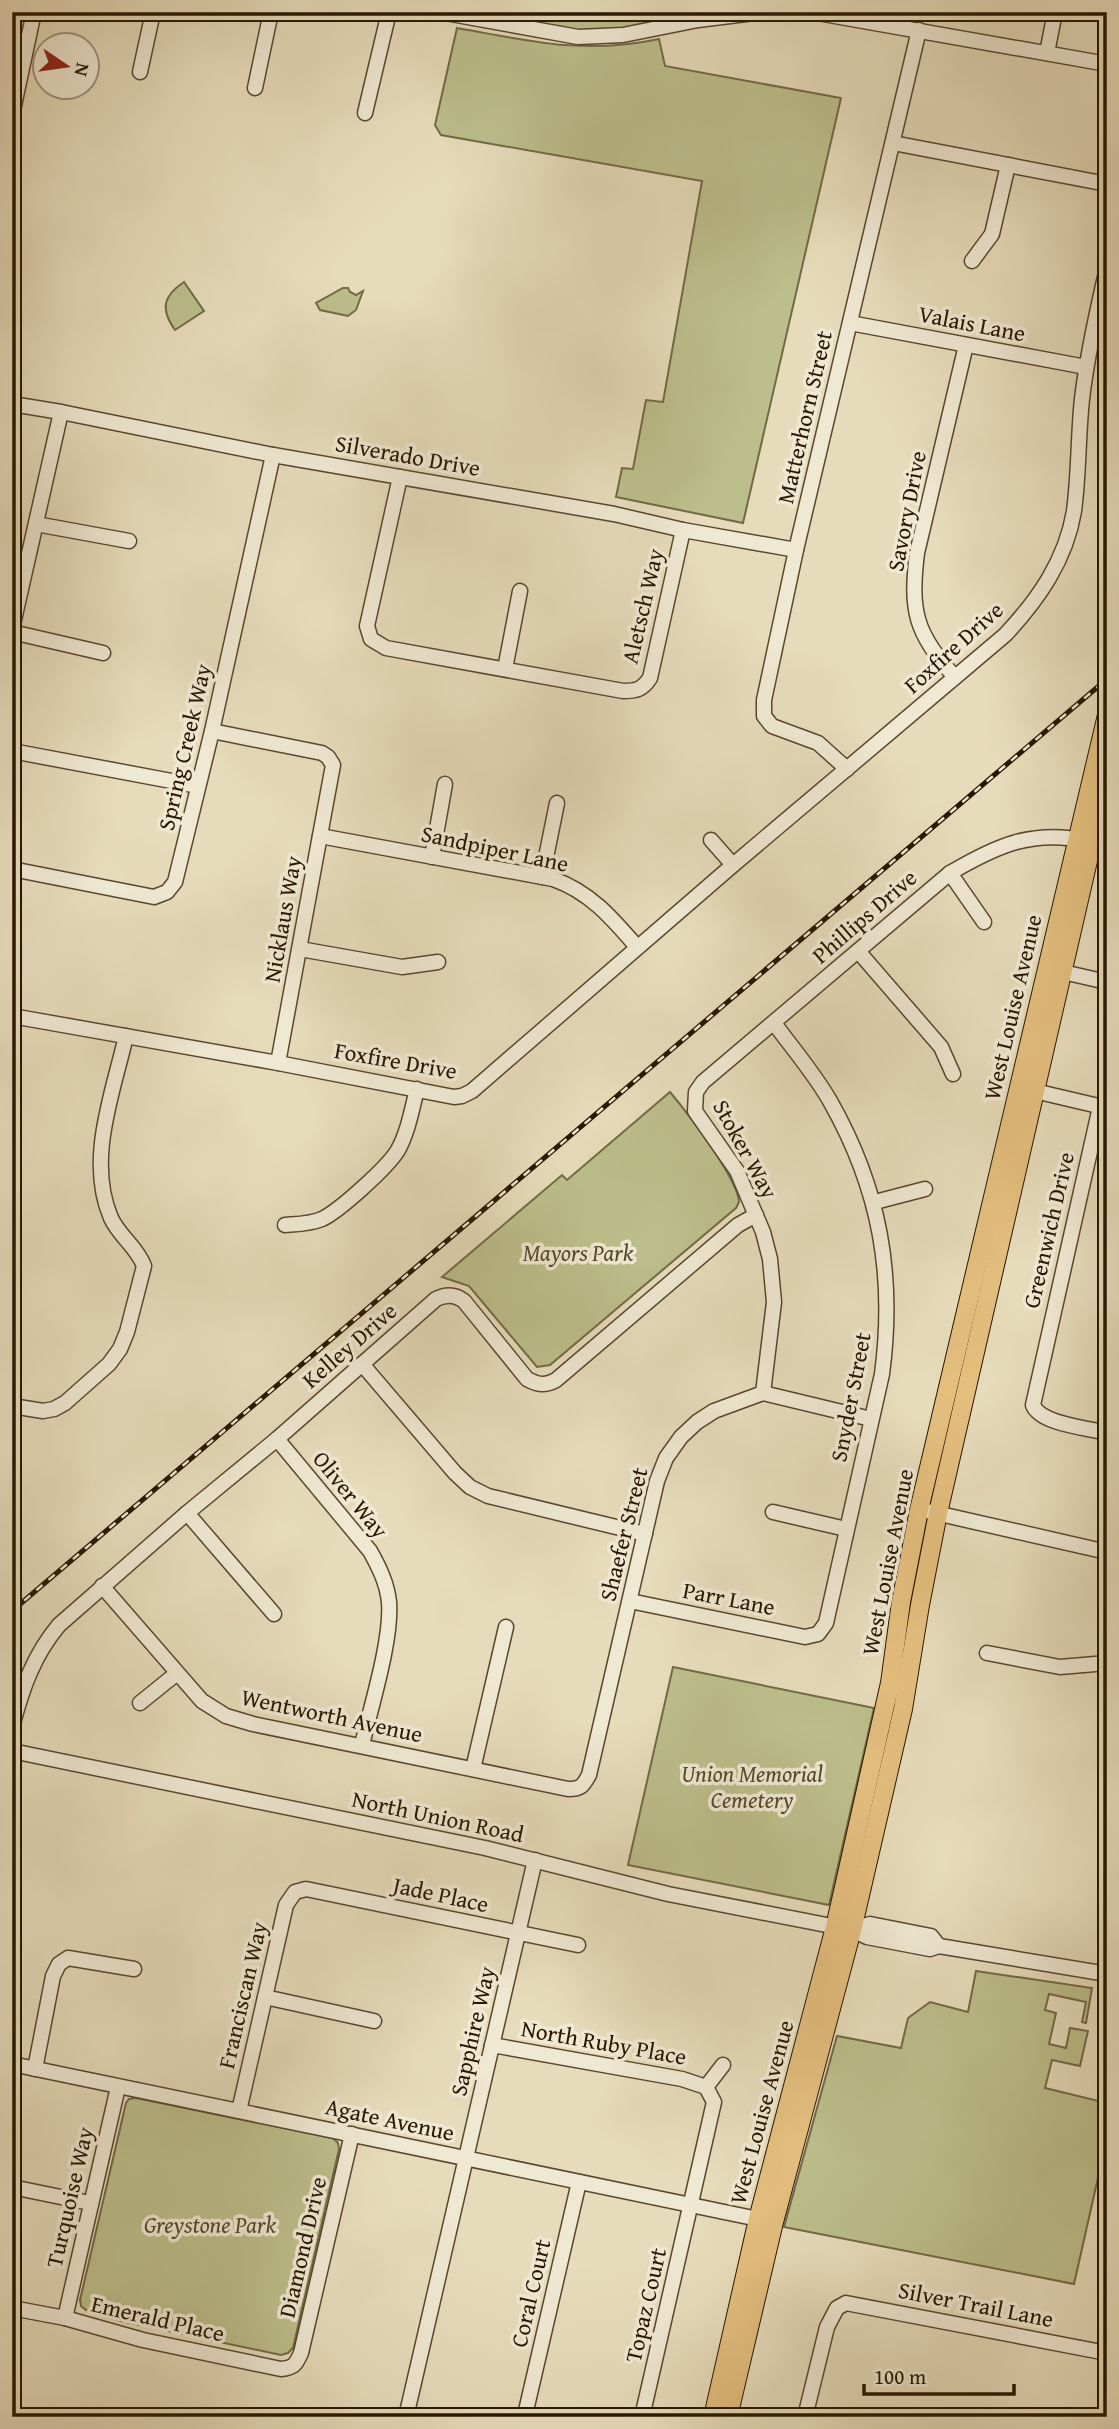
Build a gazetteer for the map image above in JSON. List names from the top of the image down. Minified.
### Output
{"streets":{"main road":["West Louise Avenue"],"street":["Valais Lane","Matterhorn Street","Silverado Drive","Savory Drive","Aletsch Way","Foxfire Drive","Spring Creek Way","Sandpiper Lane","Phillips Drive","Nicklaus Way","Stoker Way","Greenwich Drive","Kelley Drive","Snyder Street","Oliver Way","Shaefer Street","Parr Lane","Wentworth Avenue","North Union Road","Jade Place","Franciscan Way","Sapphire Way","North Ruby Place","Agate Avenue","Turquoise Way","Diamond Drive","Coral Court","Silver Trail Lane","Topaz Court","Emerald Place"]},"crossings":[["Valais Lane","Matterhorn Street"],["Valais Lane","Savory Drive"],["Valais Lane","Foxfire Drive"],["Matterhorn Street","Silverado Drive"],["Matterhorn Street","Foxfire Drive"],["Silverado Drive","Aletsch Way"],["Silverado Drive","Spring Creek Way"],["Savory Drive","Foxfire Drive"],["Foxfire Drive","Sandpiper Lane"],["Foxfire Drive","Nicklaus Way"],["Spring Creek Way","Nicklaus Way"],["Sandpiper Lane","Nicklaus Way"],["Phillips Drive","West Louise Avenue"],["Phillips Drive","Stoker Way"],["Phillips Drive","Snyder Street"],["West Louise Avenue","North Union Road"],["West Louise Avenue","Agate Avenue"],["Stoker Way","Kelley Drive"],["Stoker Way","Shaefer Street"],["Kelley Drive","Oliver Way"],["Kelley Drive","Wentworth Avenue"],["Snyder Street","Parr Lane"],["Oliver Way","Wentworth Avenue"],["Shaefer Street","Parr Lane"],["Shaefer Street","Wentworth Avenue"],["North Union Road","Sapphire Way"],["Jade Place","Franciscan Way"],["Jade Place","Sapphire Way"],["Franciscan Way","Agate Avenue"],["Sapphire Way","North Ruby Place"],["Sapphire Way","Agate Avenue"],["North Ruby Place","Topaz Court"],["Agate Avenue","Turquoise Way"],["Agate Avenue","Diamond Drive"],["Agate Avenue","Coral Court"],["Agate Avenue","Topaz Court"],["Turquoise Way","Emerald Place"],["Diamond Drive","Emerald Place"]],"parks":["Mayors Park","Union Memorial Cemetery","Greystone Park"],"scale_bar":"100 m","north":"right"}
